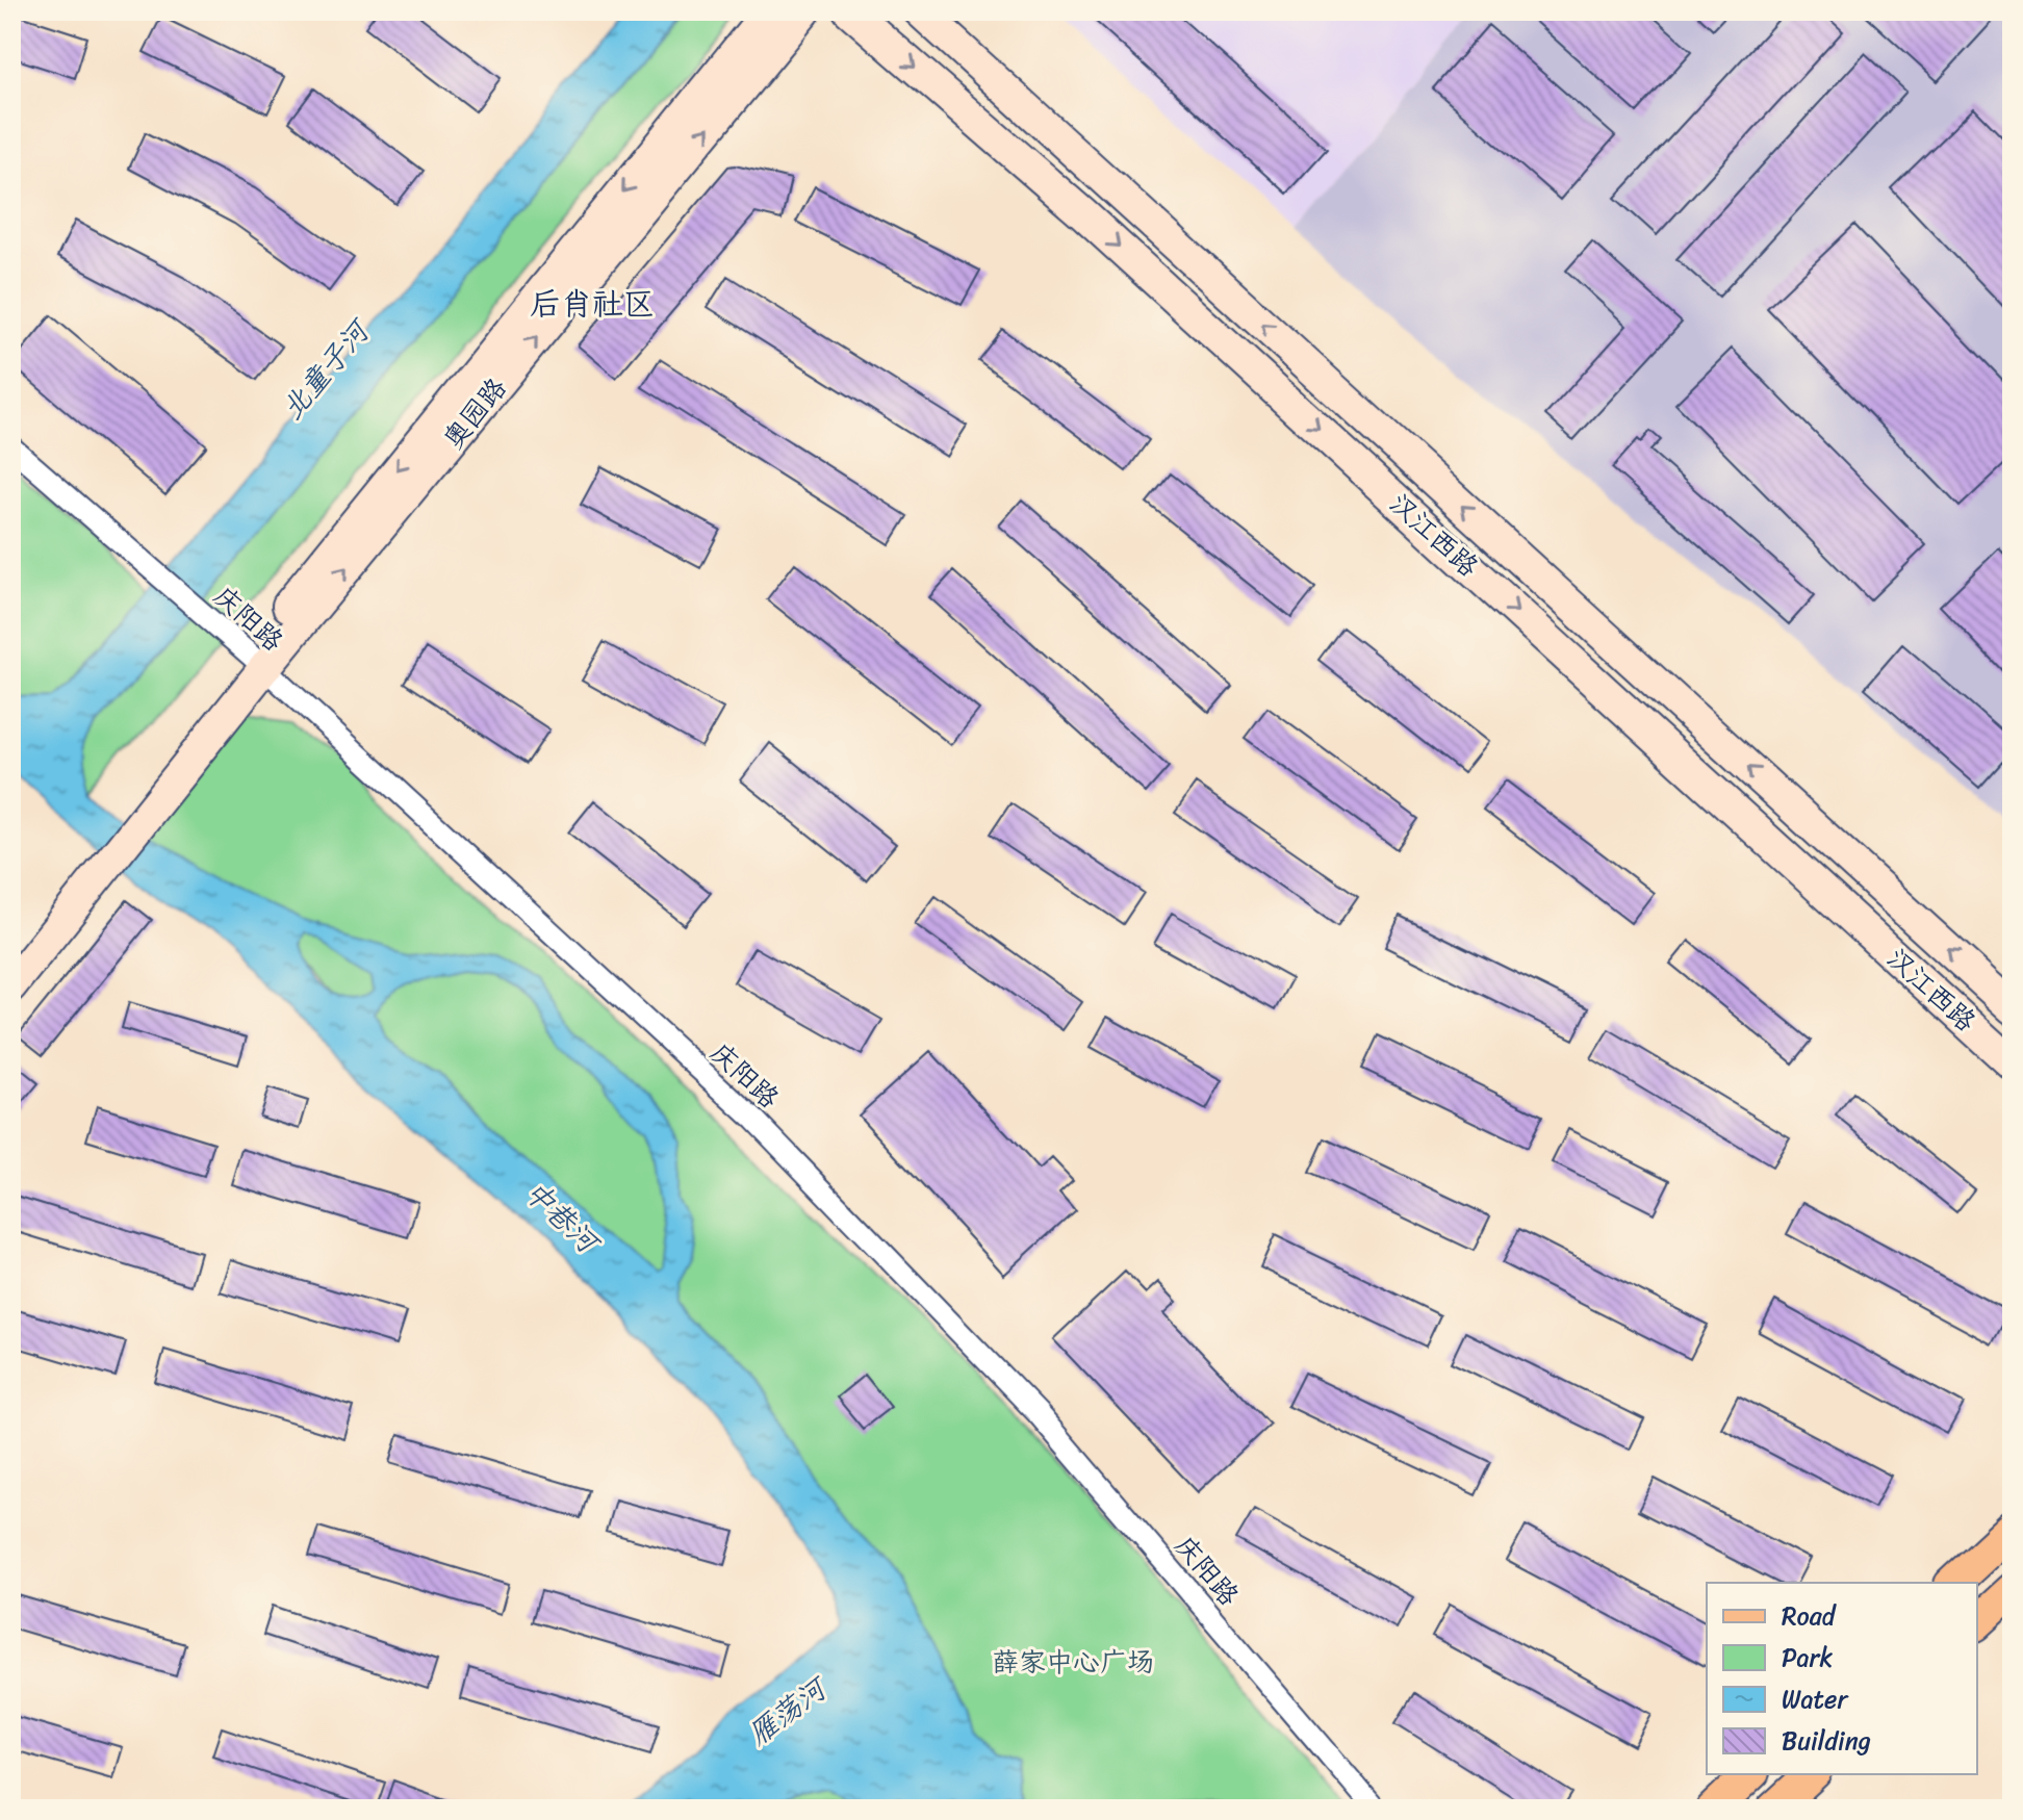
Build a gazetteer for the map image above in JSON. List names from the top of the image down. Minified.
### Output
{"streets":{"main road":["奥园路","汉江西路"],"street":["庆阳路"]},"crossings":[["奥园路","庆阳路"]],"districts":["后肖社区"],"water":["北童子河","中巷河","雁荡河"],"parks":["薛家中心广场"],"legend":["Road","Park","Water","Building"]}
